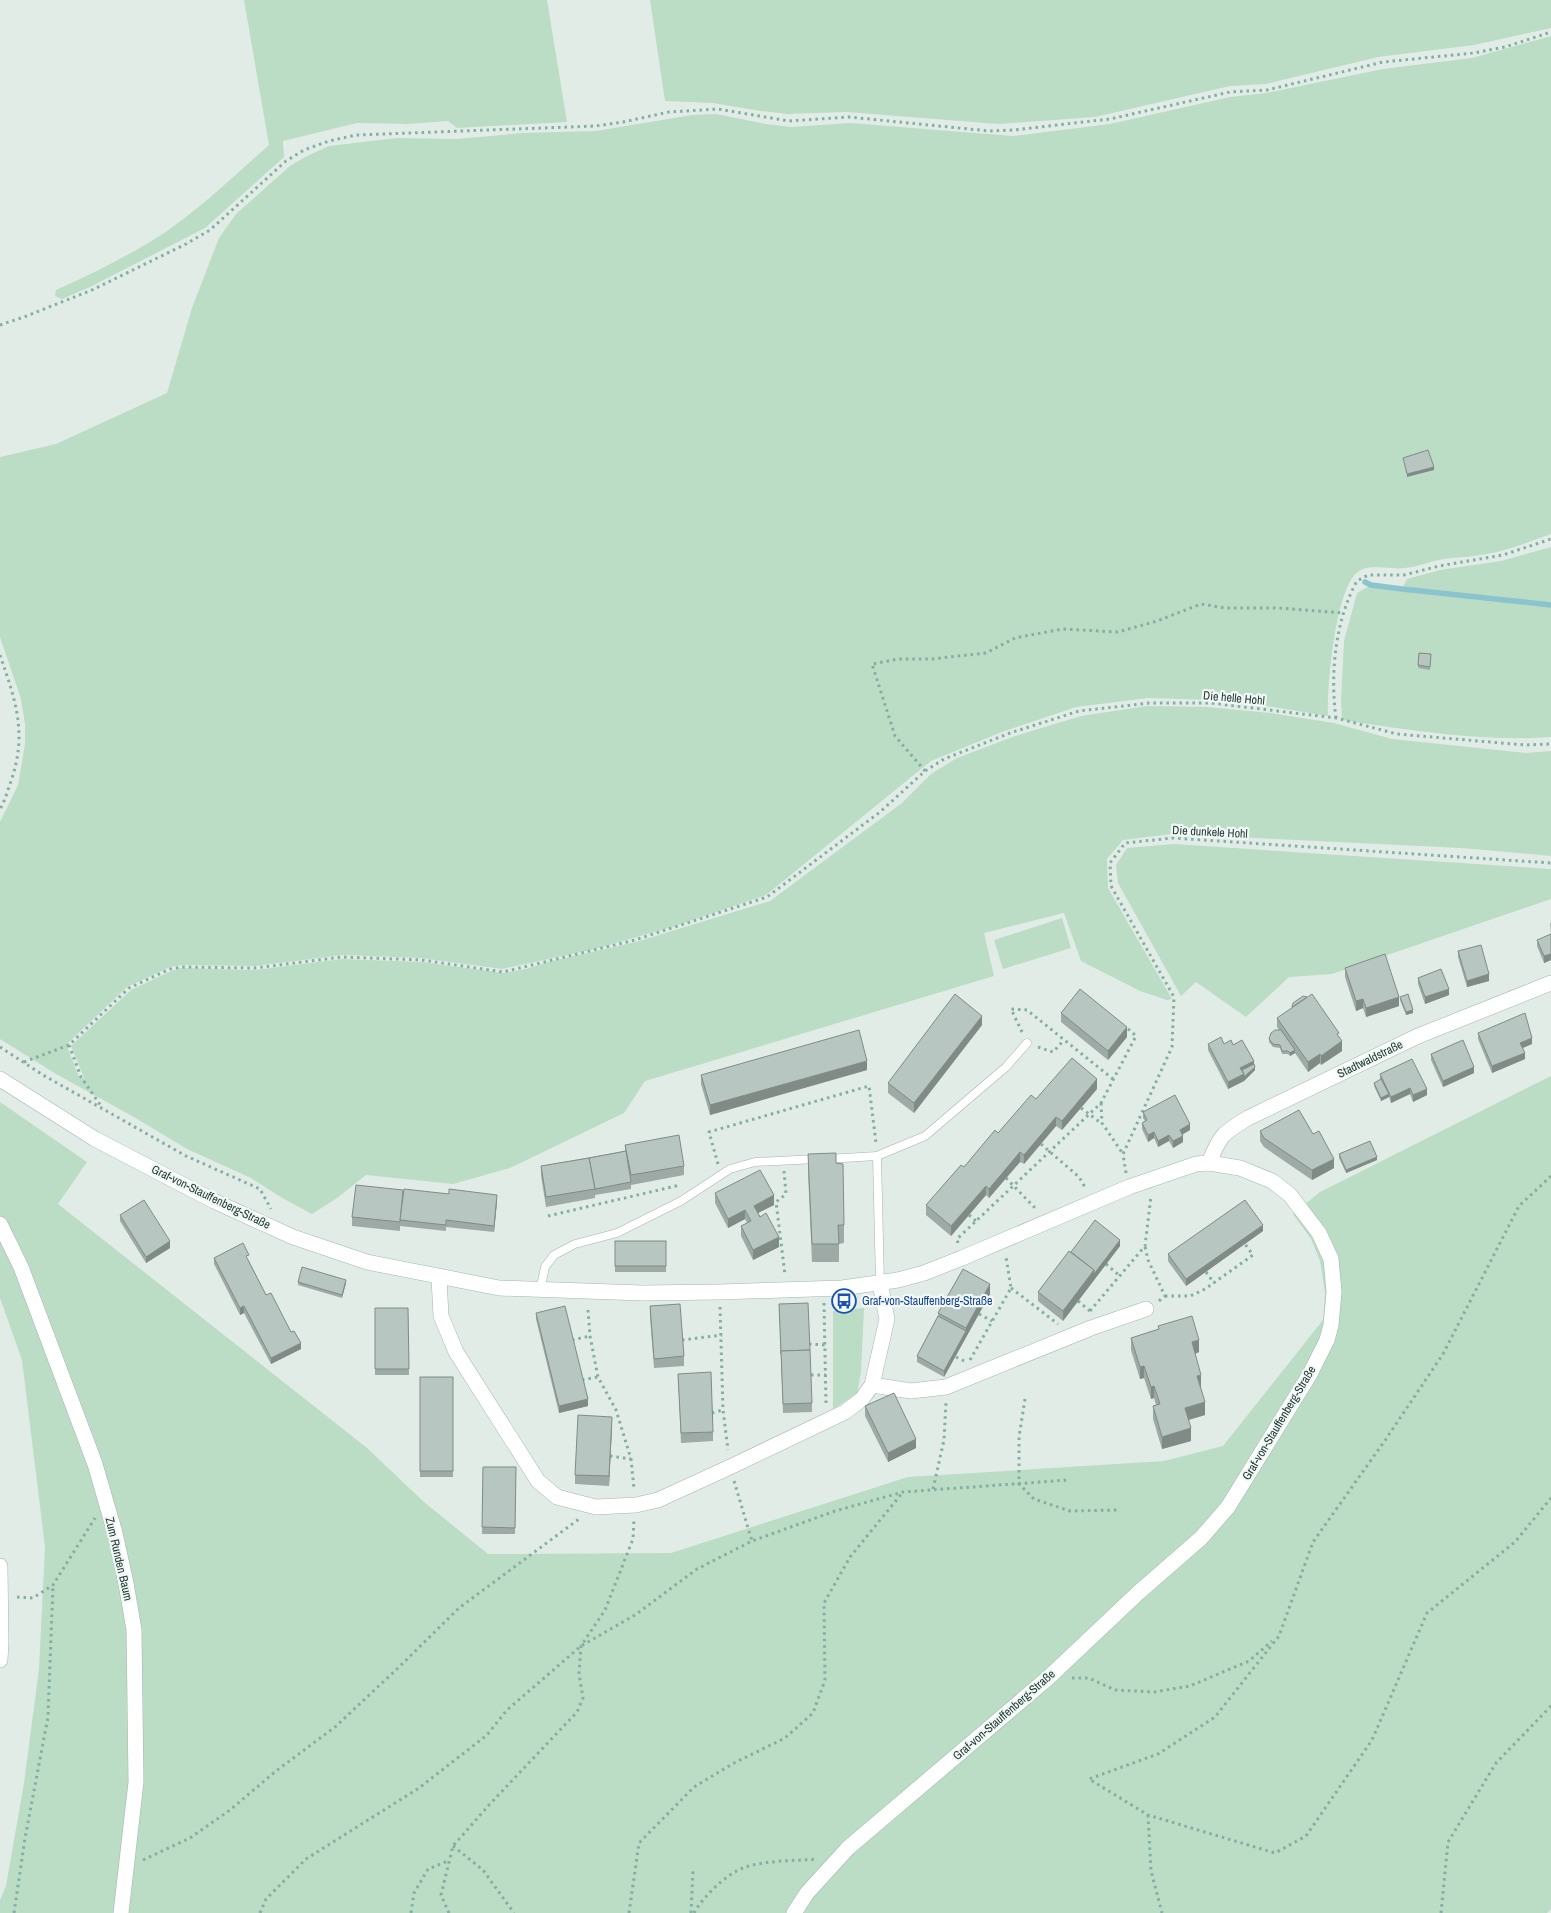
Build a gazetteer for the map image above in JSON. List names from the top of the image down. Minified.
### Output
{"streets":{"street":["Stadtwaldstraße","Graf-von-Stauffenberg-Straße","Zum Runden Baum"],"path":["Die helle Hohl","Die dunkele Hohl"]},"crossings":[["Stadtwaldstraße","Graf-von-Stauffenberg-Straße"]],"places":{"bus stop":["Graf-von-Stauffenberg-Straße"]}}
